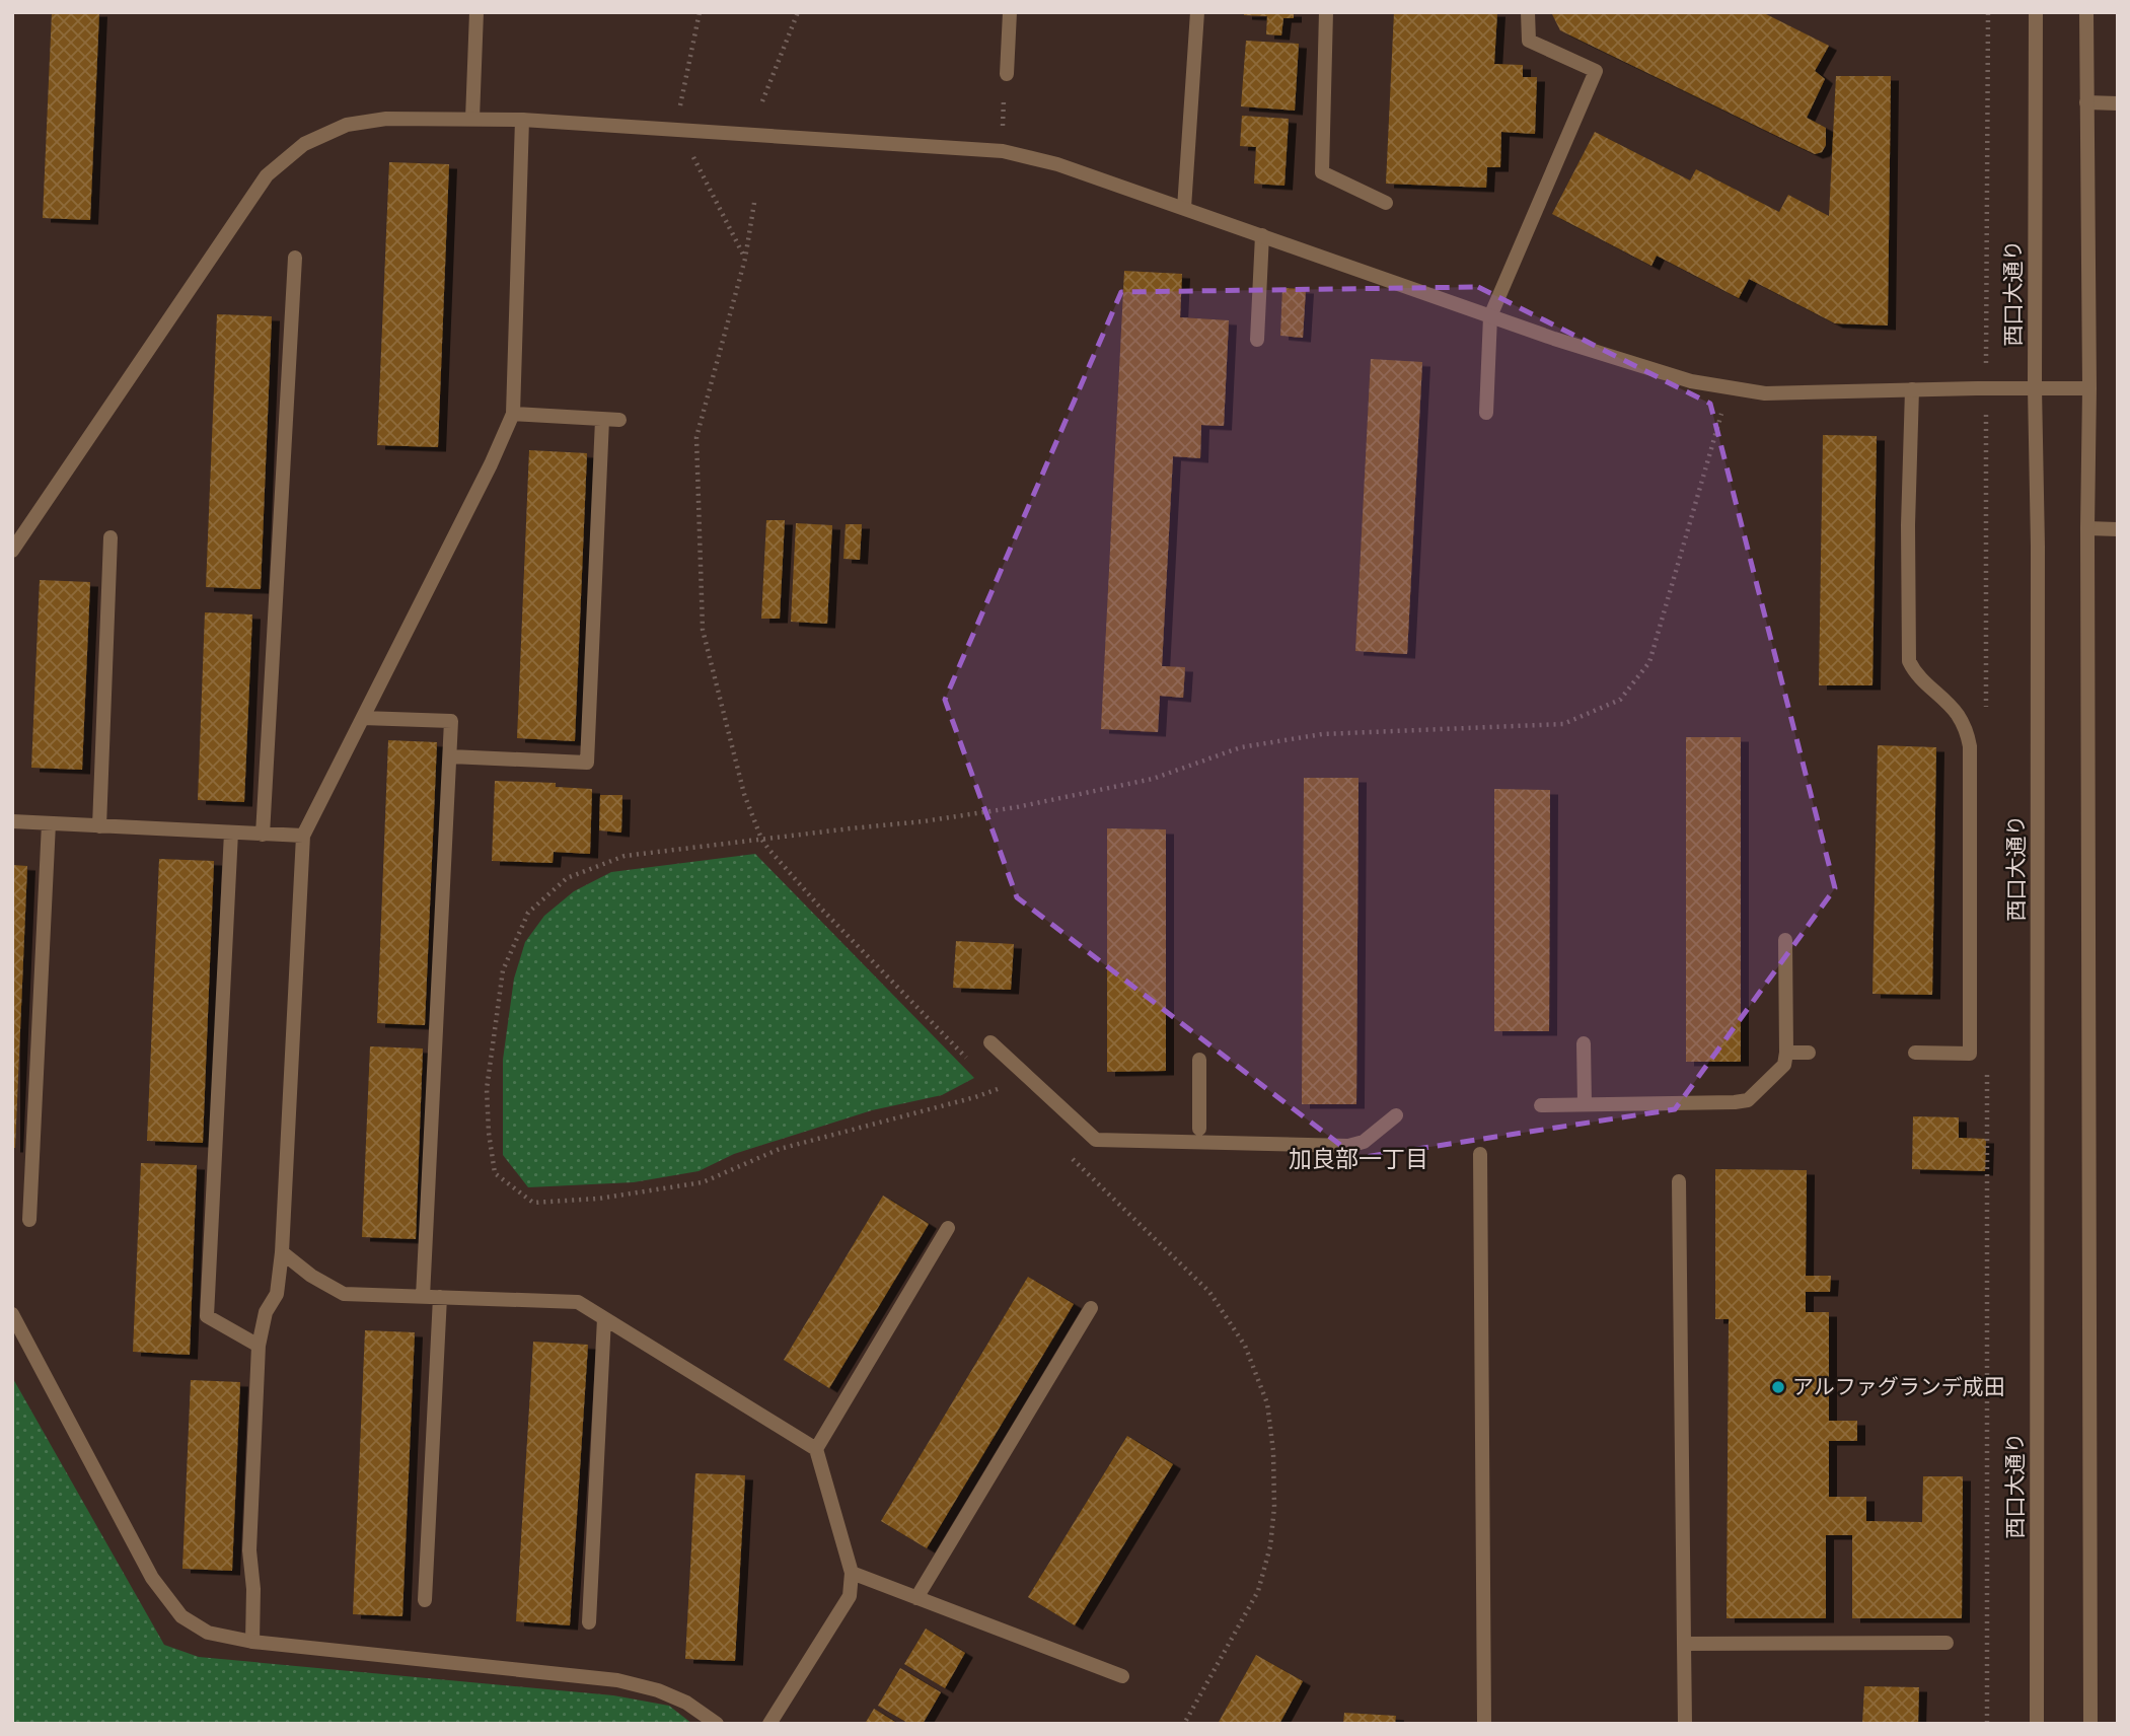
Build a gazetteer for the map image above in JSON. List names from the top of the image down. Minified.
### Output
{"streets":{"street":["西口大通り"]},"districts":["加良部一丁目"],"places":["アルファグランデ成田"]}
